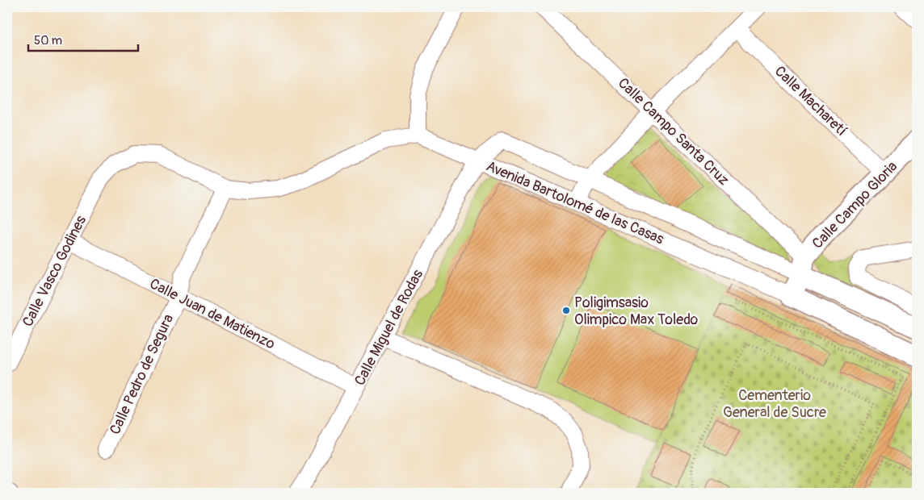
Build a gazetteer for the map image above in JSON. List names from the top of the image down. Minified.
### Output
{"streets":{"main road":["Avenida Bartolomé de las Casas","Calle Campo Gloria"],"street":["Calle Macharetí","Calle Campo Santa Cruz","Calle Vasco Godines","Calle Juan de Matienzo","Calle Miguel de Rodas","Calle Pedro de Segura"]},"crossings":[["Calle Macharetí","Calle Campo Gloria"],["Calle Campo Santa Cruz","Avenida Bartolomé de las Casas"],["Calle Campo Santa Cruz","Calle Campo Gloria"],["Avenida Bartolomé de las Casas","Calle Campo Gloria"],["Avenida Bartolomé de las Casas","Calle Miguel de Rodas"],["Calle Vasco Godines","Calle Juan de Matienzo"],["Calle Vasco Godines","Calle Pedro de Segura"],["Calle Juan de Matienzo","Calle Miguel de Rodas"],["Calle Juan de Matienzo","Calle Pedro de Segura"]],"parks":["Cementerio General de Sucre"],"places":["Poligimsasio Olimpico Max Toledo"],"scale_bar":"50 m"}
